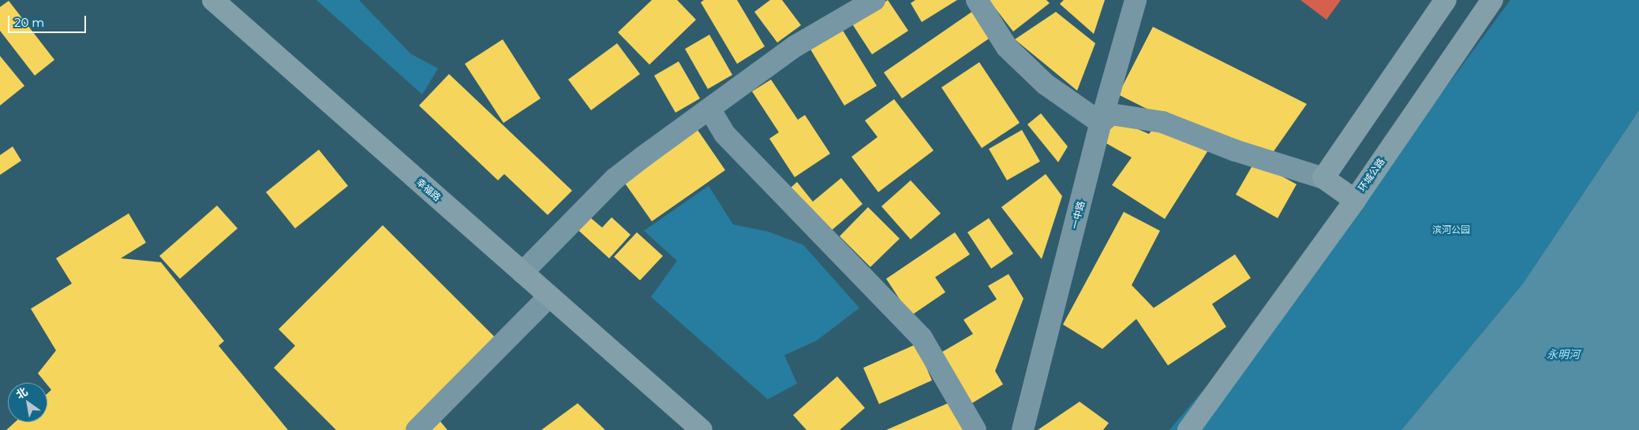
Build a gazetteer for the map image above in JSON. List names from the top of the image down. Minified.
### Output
{"streets":{"main road":["环城公路","幸福路"],"street":["一中路"]},"water":["永明河"],"parks":["滨河公园"],"scale_bar":"20 m","north":"top left"}
